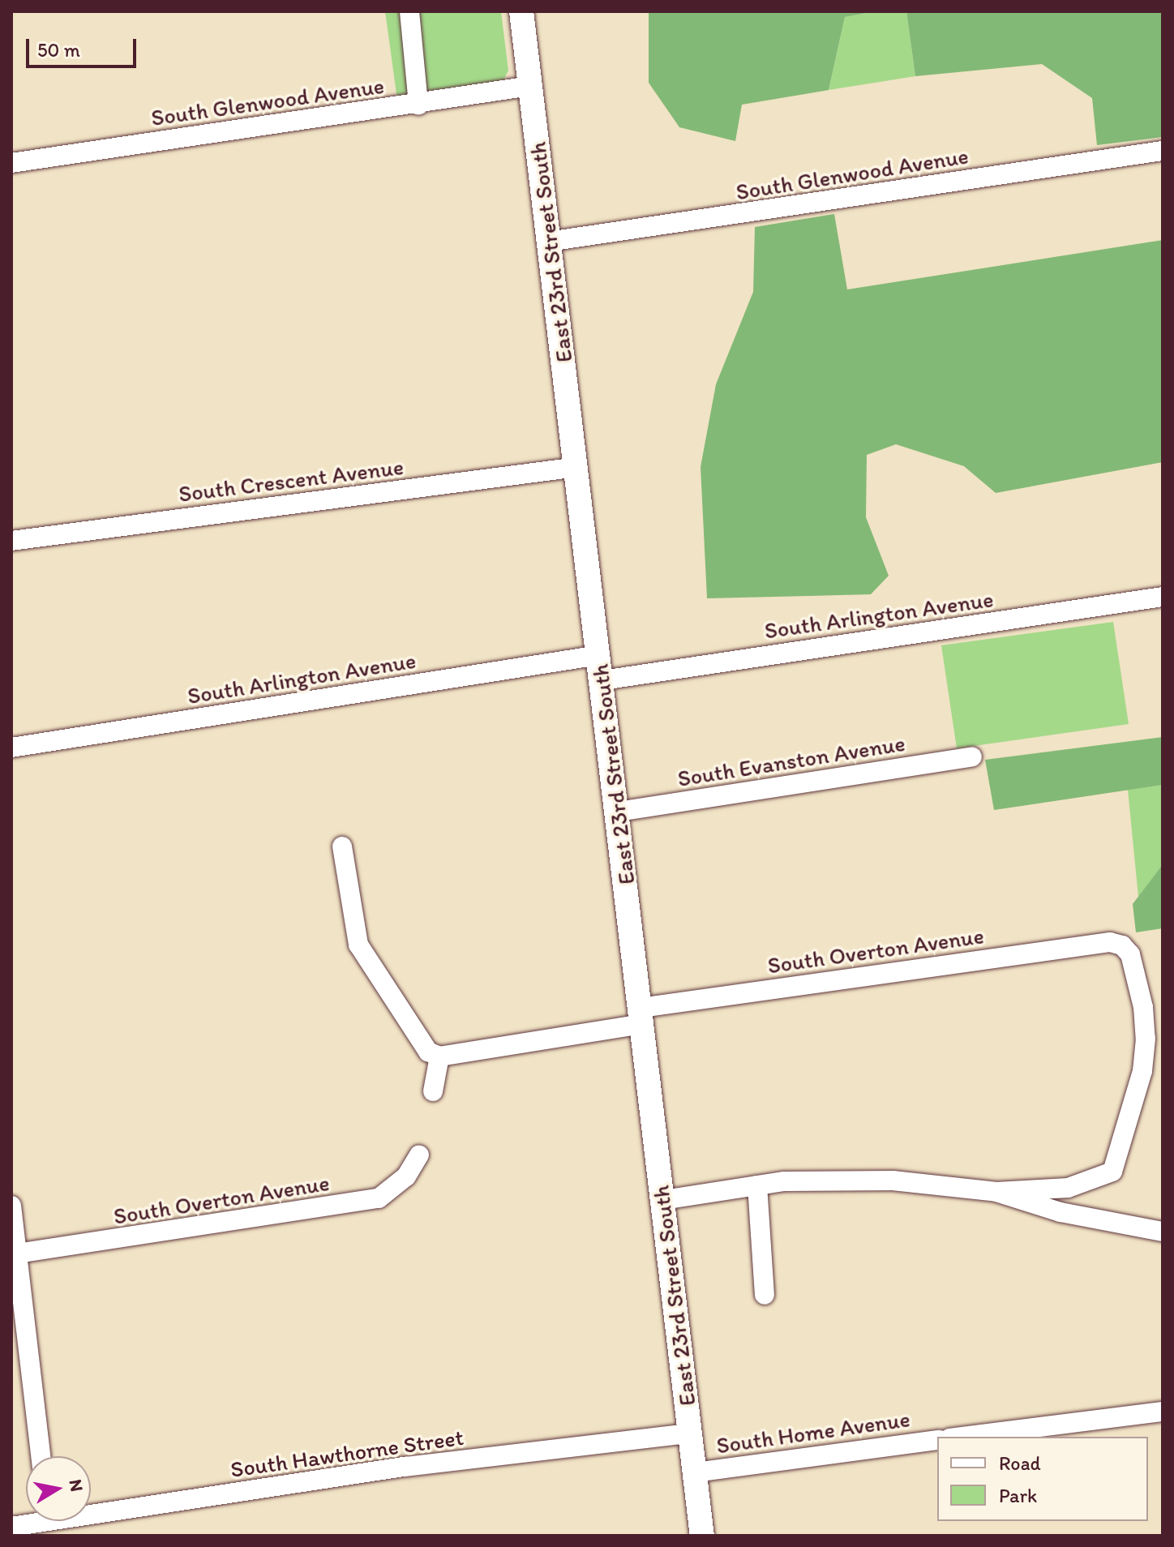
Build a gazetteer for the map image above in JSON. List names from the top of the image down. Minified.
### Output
{"streets":{"main road":["East 23rd Street South"],"street":["South Glenwood Avenue","South Crescent Avenue","South Arlington Avenue","South Evanston Avenue","South Overton Avenue","South Home Avenue","South Hawthorne Street"]},"crossings":[["South Glenwood Avenue","East 23rd Street South"],["East 23rd Street South","South Crescent Avenue"],["East 23rd Street South","South Arlington Avenue"],["East 23rd Street South","South Evanston Avenue"],["East 23rd Street South","South Overton Avenue"],["East 23rd Street South","South Home Avenue"],["East 23rd Street South","South Hawthorne Street"]],"legend":["Road","Park"],"scale_bar":"50 m","north":"right"}
